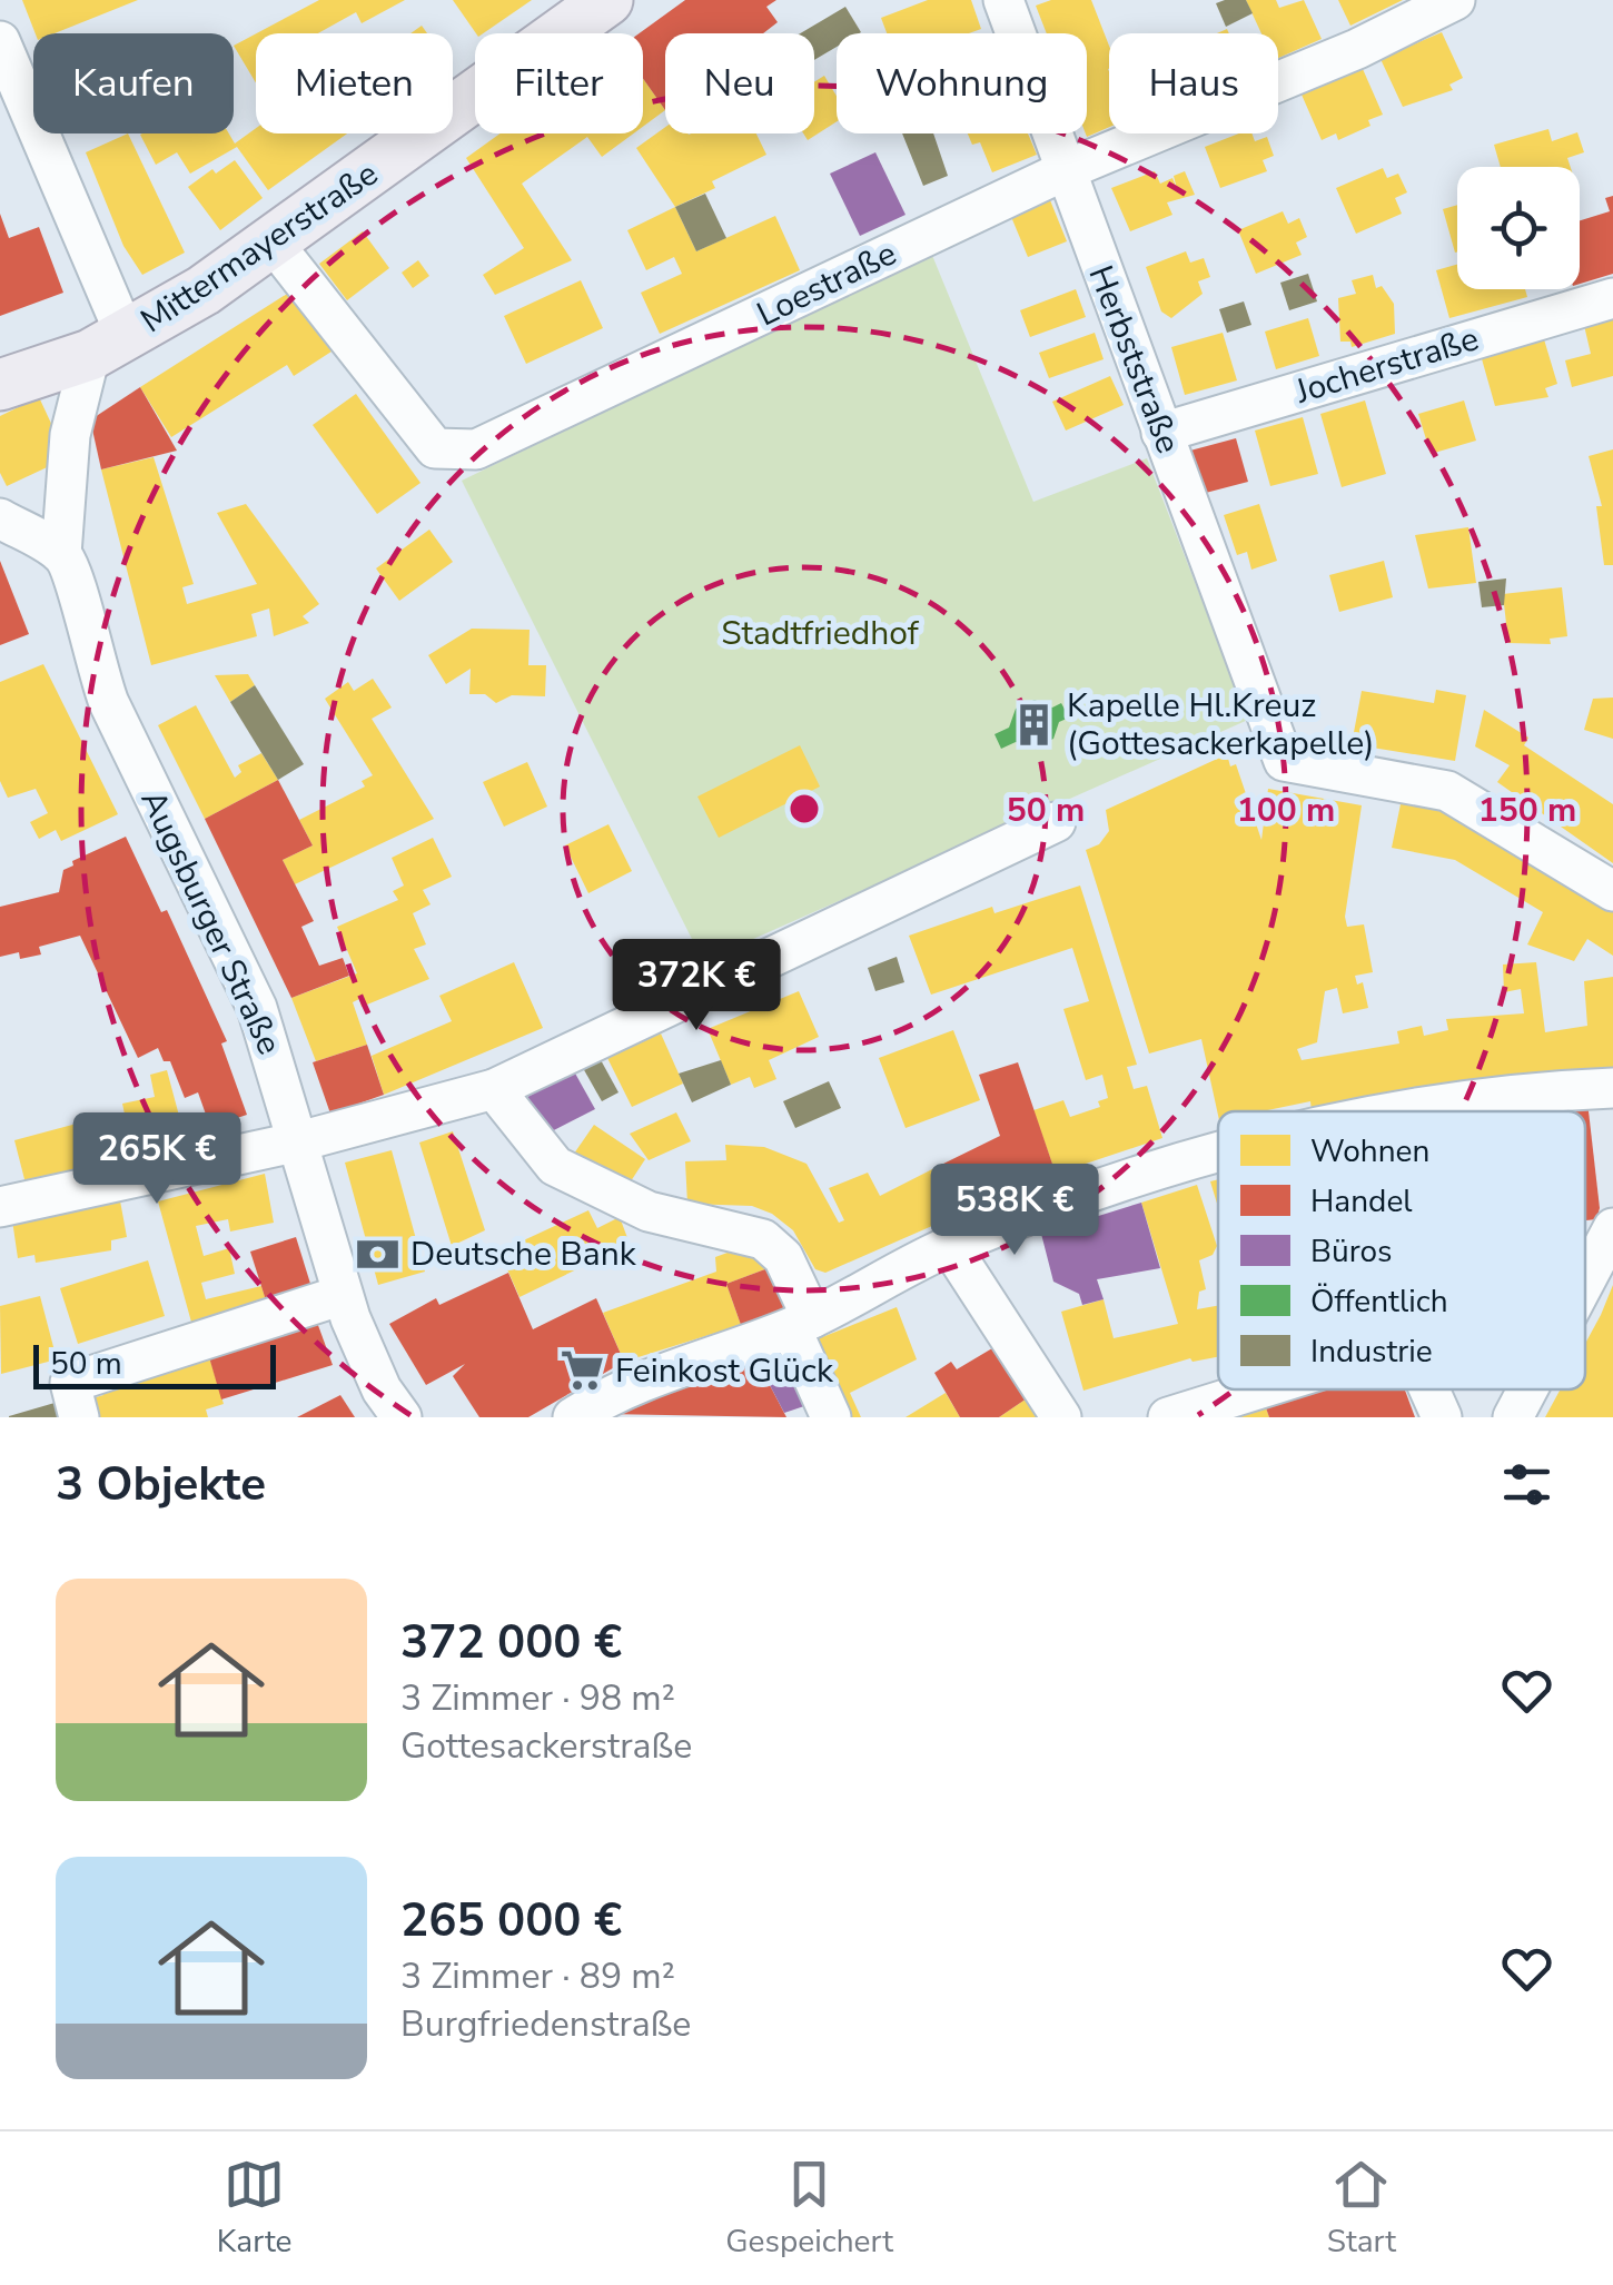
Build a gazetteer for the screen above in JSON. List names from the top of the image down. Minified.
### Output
{"streets":{"main road":["Mittermayerstraße"],"street":["Loestraße","Herbststraße","Jocherstraße","Augsburger Straße"]},"crossings":[["Mittermayerstraße","Loestraße"],["Mittermayerstraße","Augsburger Straße"],["Loestraße","Herbststraße"],["Herbststraße","Jocherstraße"]],"parks":["Stadtfriedhof"],"places":{"building":["Kapelle Hl.Kreuz (Gottesackerkapelle)"],"bank":["Deutsche Bank"],"supermarket":["Feinkost Glück"]},"legend":["Wohnen","Handel","Büros","Öffentlich","Industrie"],"scale_bar":"50 m","page":{"chip":["Kaufen","Mieten","Filter","Neu","Wohnung","Haus"],"price":["372K €","265K €","538K €"],"scale":"50 m","heading":"3 Objekte","list":[{"name":"372 000 €","note":"3 Zimmer · 98 m² · Gottesackerstraße"},{"name":"265 000 €","note":"3 Zimmer · 89 m² · Burgfriedenstraße"}],"tabs":["Karte","Gespeichert","Start"]},"rings":["50 m","100 m","150 m"]}
